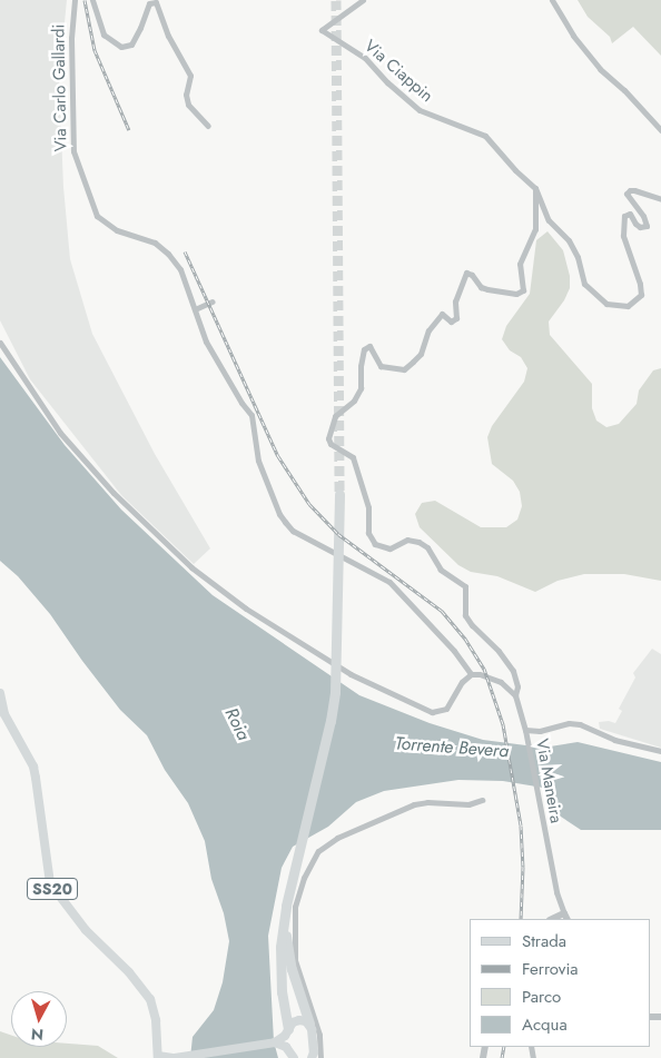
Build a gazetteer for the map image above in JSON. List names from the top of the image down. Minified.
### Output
{"streets":{"main road":["SS20"],"street":["Via Ciappin","Via Carlo Gallardi","Via Maneira"]},"crossings":[["Via Ciappin","Via Maneira"]],"water":["Roia","Torrente Bevera"],"legend":["Strada","Ferrovia","Parco","Acqua"],"north":"bottom"}
